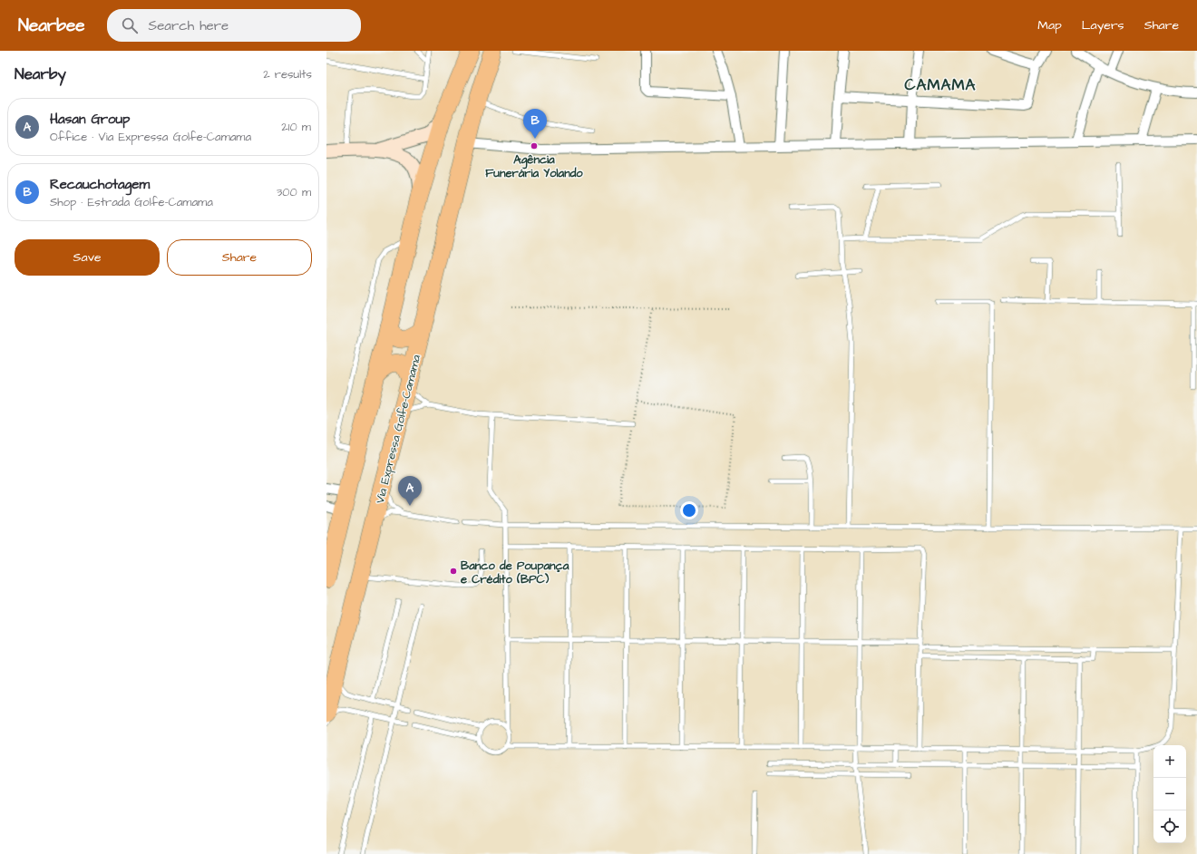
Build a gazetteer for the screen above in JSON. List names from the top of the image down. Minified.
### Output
{"streets":{"highway":["Via Expressa Golfe-Camama"]},"districts":["CAMAMA"],"places":["Agência Funerária Yolando","Banco de Poupança e Crédito (BPC)"],"page":{"header":"Nearbee","search":"Search here","nav":["Map","Layers","Share"],"heading":["Nearby","2 results"],"list":[{"mark":"A","name":"Hasan Group","note":"Office · Via Expressa Golfe-Camama","value":"210 m"},{"mark":"B","name":"Recauchotagem","note":"Shop · Estrada Golfe-Camama","value":"300 m"}],"pins":["B","A"],"buttons":["Save","Share"],"map_buttons":["+","−"]}}
